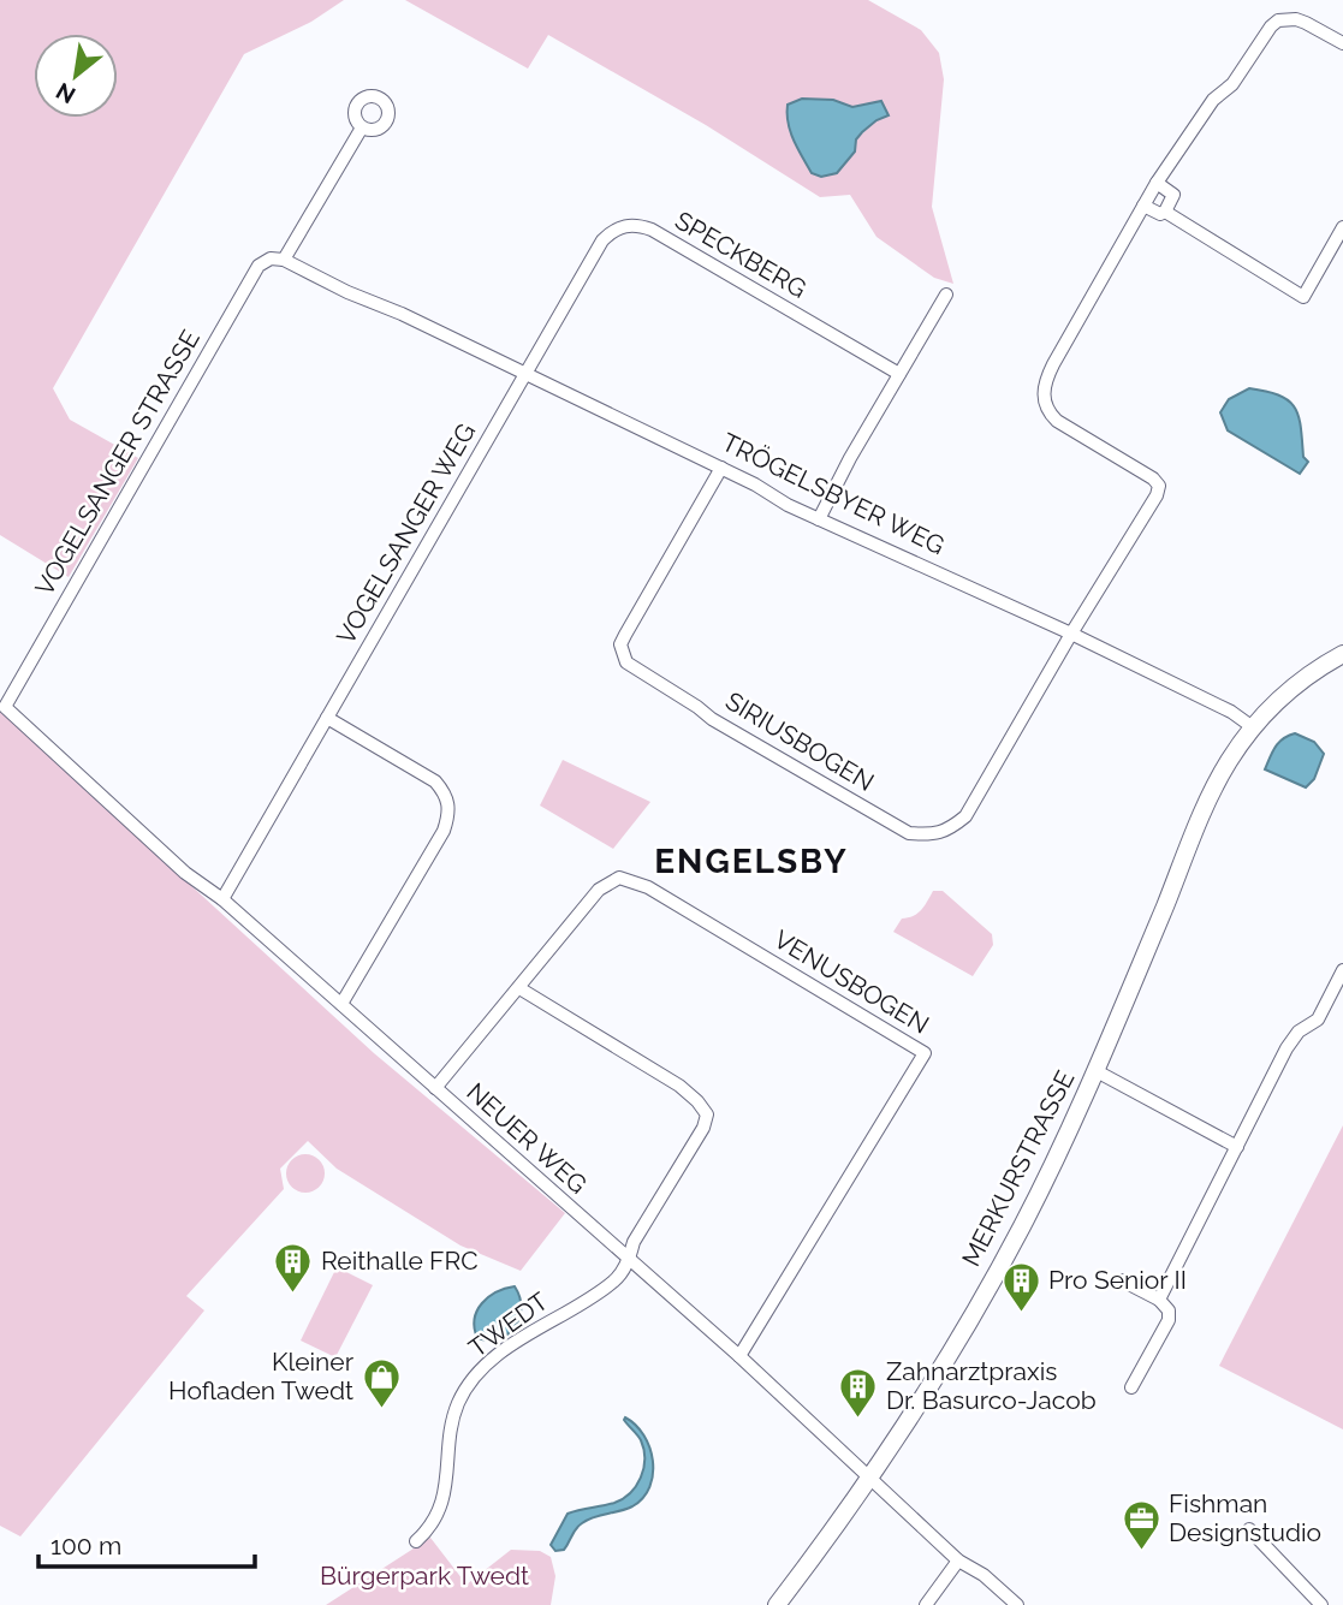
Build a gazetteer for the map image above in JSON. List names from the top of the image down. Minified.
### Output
{"streets":{"street":["SPECKBERG","VOGELSANGER STRASSE","TRÖGELSBYER WEG","VOGELSANGER WEG","SIRIUSBOGEN","VENUSBOGEN","NEUER WEG","MERKURSTRASSE","TWEDT"]},"crossings":[["SPECKBERG","TRÖGELSBYER WEG"],["SPECKBERG","VOGELSANGER WEG"],["VOGELSANGER STRASSE","TRÖGELSBYER WEG"],["VOGELSANGER STRASSE","NEUER WEG"],["TRÖGELSBYER WEG","VOGELSANGER WEG"],["TRÖGELSBYER WEG","SIRIUSBOGEN"],["TRÖGELSBYER WEG","MERKURSTRASSE"],["VOGELSANGER WEG","NEUER WEG"],["VENUSBOGEN","NEUER WEG"],["NEUER WEG","MERKURSTRASSE"],["NEUER WEG","TWEDT"]],"districts":["ENGELSBY"],"parks":["Bürgerpark Twedt"],"places":{"building":["Reithalle FRC","Pro Senior II","Zahnarztpraxis Dr. Basurco-Jacob"],"shop":["Kleiner Hofladen Twedt"],"office":["Fishman Designstudio"]},"scale_bar":"100 m","north":"bottom left"}
